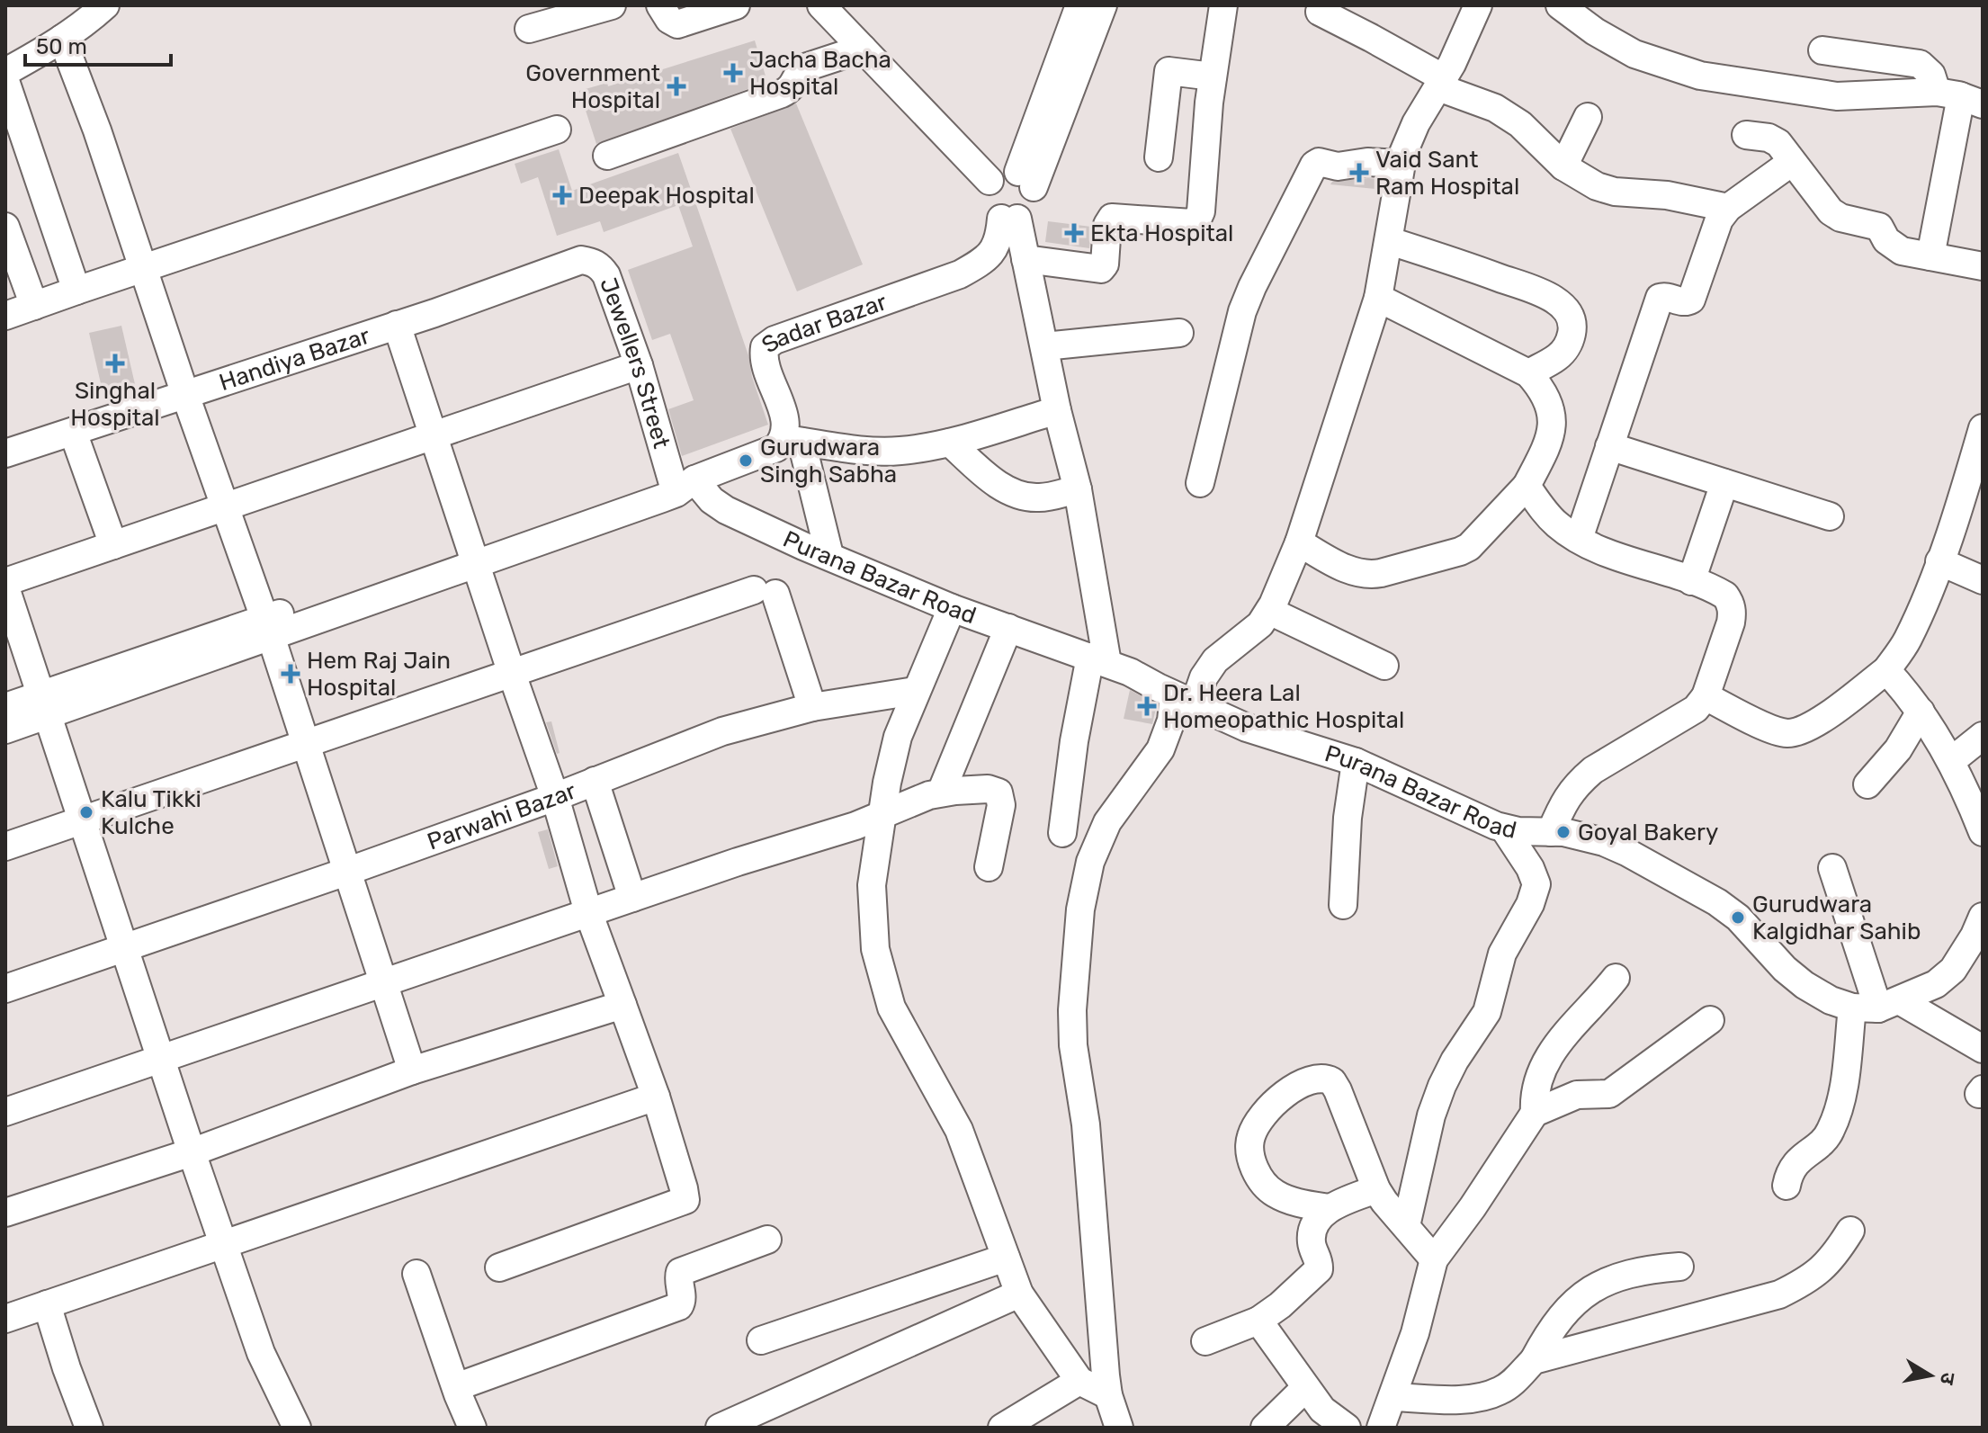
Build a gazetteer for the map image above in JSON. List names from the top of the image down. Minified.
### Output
{"streets":{"street":["Sadar Bazar","Handiya Bazar","Jewellers Street","Purana Bazar Road","Parwahi Bazar"]},"crossings":[["Handiya Bazar","Jewellers Street"],["Jewellers Street","Purana Bazar Road"]],"places":{"health":["Jacha Bacha Hospital","Government Hospital","Vaid Sant Ram Hospital","Deepak Hospital","Ekta Hospital","Singhal Hospital","Hem Raj Jain Hospital","Dr. Heera Lal Homeopathic Hospital"],"other":["Gurudwara Singh Sabha","Kalu Tikki Kulche","Goyal Bakery","Gurudwara Kalgidhar Sahib"]},"scale_bar":"50 m","north":"right"}
